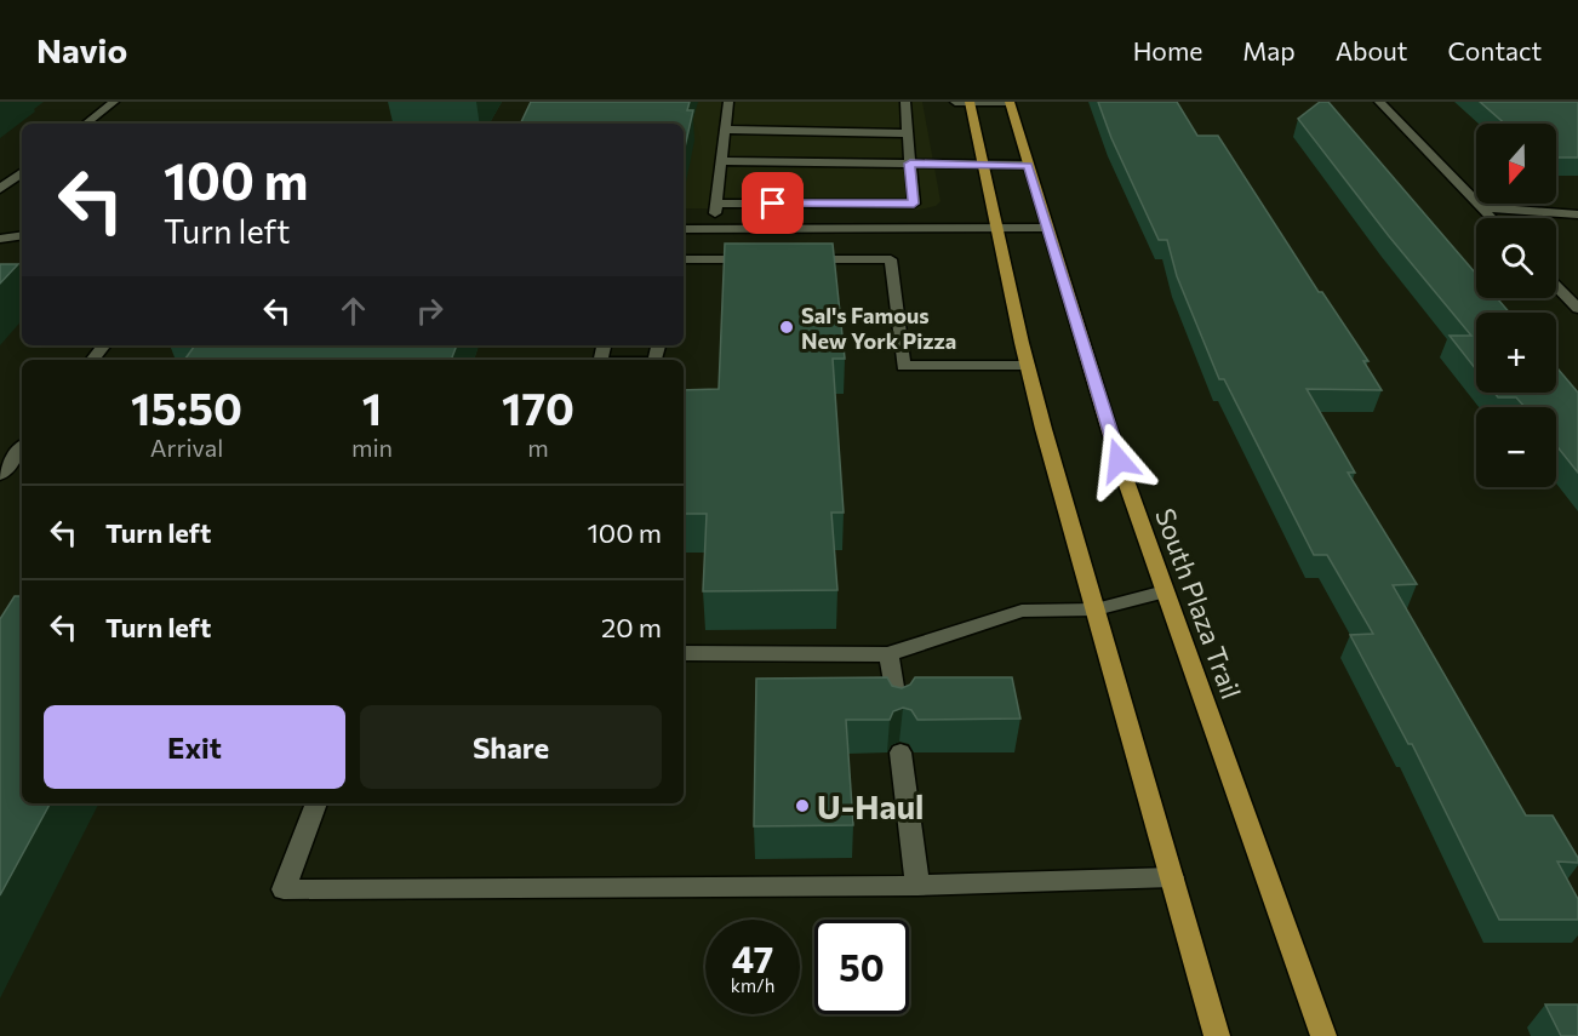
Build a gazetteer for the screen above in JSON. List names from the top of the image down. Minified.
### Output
{"streets":{"main road":["South Plaza Trail"]},"places":["Sal's Famous New York Pizza","U-Haul"],"north":"bottom","page":{"header":"Navio","nav":["Home","Map","About","Contact"],"map_buttons":["+","−"],"turn":["100 m","Turn left"],"eta":["15:50","Arrival","1","min","170","m"],"list":[{"name":"Turn left","value":"100 m"},{"name":"Turn left","value":"20 m"}],"buttons":["Exit","Share"],"speed":"47 km/h","limit":"50"}}
